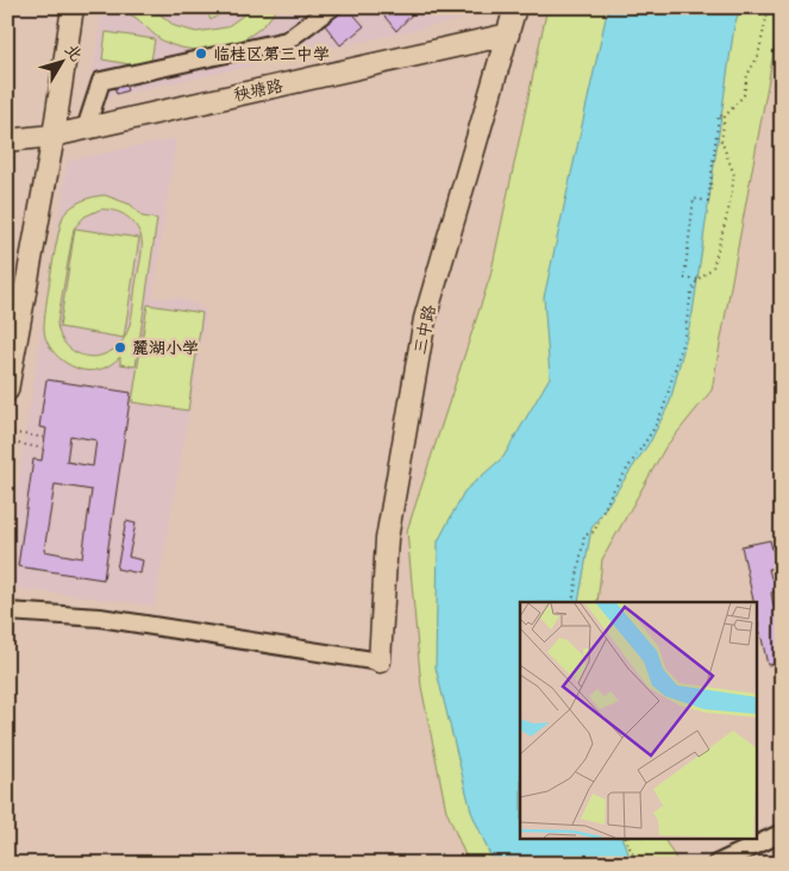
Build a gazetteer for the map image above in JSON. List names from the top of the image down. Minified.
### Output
{"streets":{"main road":["秧塘路","三中路"]},"crossings":[["秧塘路","三中路"]],"places":["临桂区第三中学","麓湖小学"],"north":"top right"}
